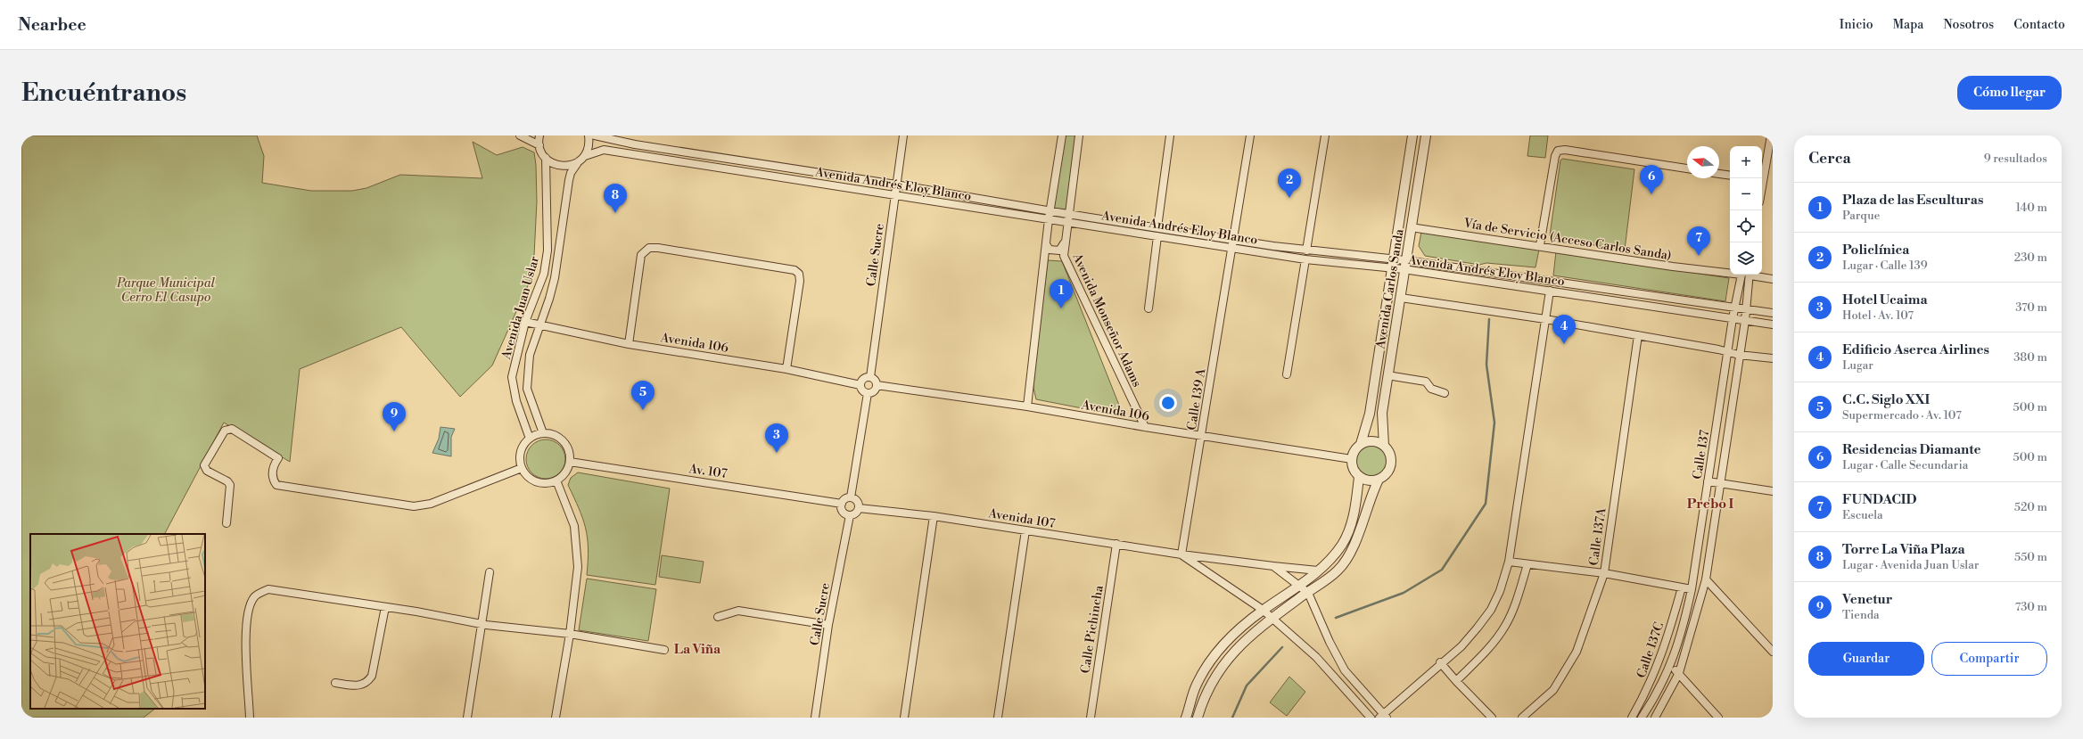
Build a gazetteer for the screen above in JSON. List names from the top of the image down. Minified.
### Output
{"streets":{"street":["Avenida Andrés Eloy Blanco","Vía de Servicio (Acceso Carlos Sanda)","Calle Sucre","Avenida Carlos Sanda","Avenida Juan Uslar","Avenida Monseñor Adams","Avenida 106","Calle 139 A","Calle 137","Av. 107","Avenida 107","Calle 137A","Calle Pichincha","Calle 137C"]},"crossings":[["Avenida Andrés Eloy Blanco","Calle Sucre"],["Avenida Andrés Eloy Blanco","Avenida Carlos Sanda"],["Avenida Andrés Eloy Blanco","Avenida Monseñor Adams"],["Avenida Andrés Eloy Blanco","Calle 139 A"],["Avenida Andrés Eloy Blanco","Calle 137"],["Vía de Servicio (Acceso Carlos Sanda)","Avenida Carlos Sanda"],["Calle Sucre","Avenida 106"],["Calle Sucre","Av. 107"],["Calle Sucre","Avenida 107"],["Avenida Carlos Sanda","Avenida 106"],["Avenida Juan Uslar","Avenida 106"],["Avenida Juan Uslar","Av. 107"],["Avenida Monseñor Adams","Avenida 106"],["Avenida 106","Calle 139 A"],["Calle 139 A","Avenida 107"],["Av. 107","Avenida 107"],["Avenida 107","Calle Pichincha"]],"districts":["Prebo I","La Viña"],"parks":["Parque Municipal Cerro El Casupo"],"north":"left","page":{"header":"Nearbee","nav":["Inicio","Mapa","Nosotros","Contacto"],"buttons":["Cómo llegar",["Guardar","Compartir"]],"title":"Encuéntranos","heading":["Cerca","9 resultados"],"map_buttons":["+","−"],"pins":["6","2","8","7","1","4","5","9","3"],"list":[{"mark":"1","name":"Plaza de las Esculturas","note":"Parque","value":"140 m"},{"mark":"2","name":"Policlínica","note":"Lugar · Calle 139","value":"230 m"},{"mark":"3","name":"Hotel Ucaima","note":"Hotel · Av. 107","value":"370 m"},{"mark":"4","name":"Edificio Aserca Airlines","note":"Lugar","value":"380 m"},{"mark":"5","name":"C.C. Siglo XXI","note":"Supermercado · Av. 107","value":"500 m"},{"mark":"6","name":"Residencias Diamante","note":"Lugar · Calle Secundaria","value":"500 m"},{"mark":"7","name":"FUNDACID","note":"Escuela","value":"520 m"},{"mark":"8","name":"Torre La Viña Plaza","note":"Lugar · Avenida Juan Uslar","value":"550 m"},{"mark":"9","name":"Venetur","note":"Tienda","value":"730 m"}]}}
